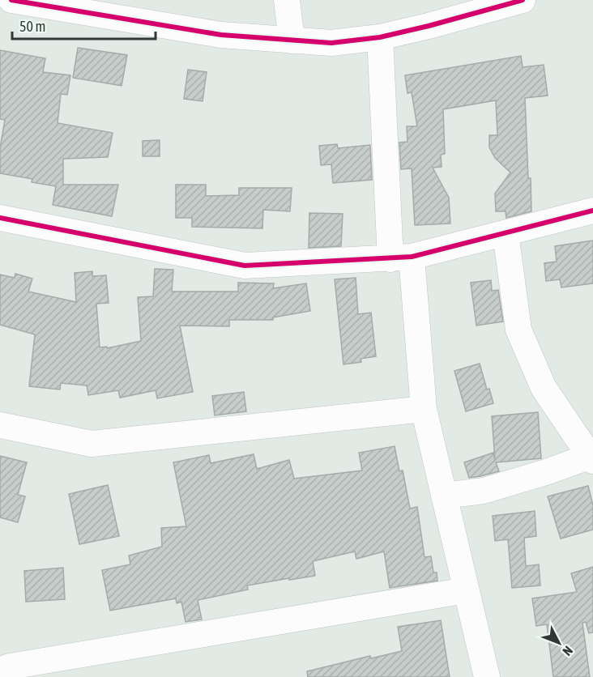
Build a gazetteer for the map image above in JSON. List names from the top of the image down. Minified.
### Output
{"scale_bar":"50 m","north":"bottom right"}
